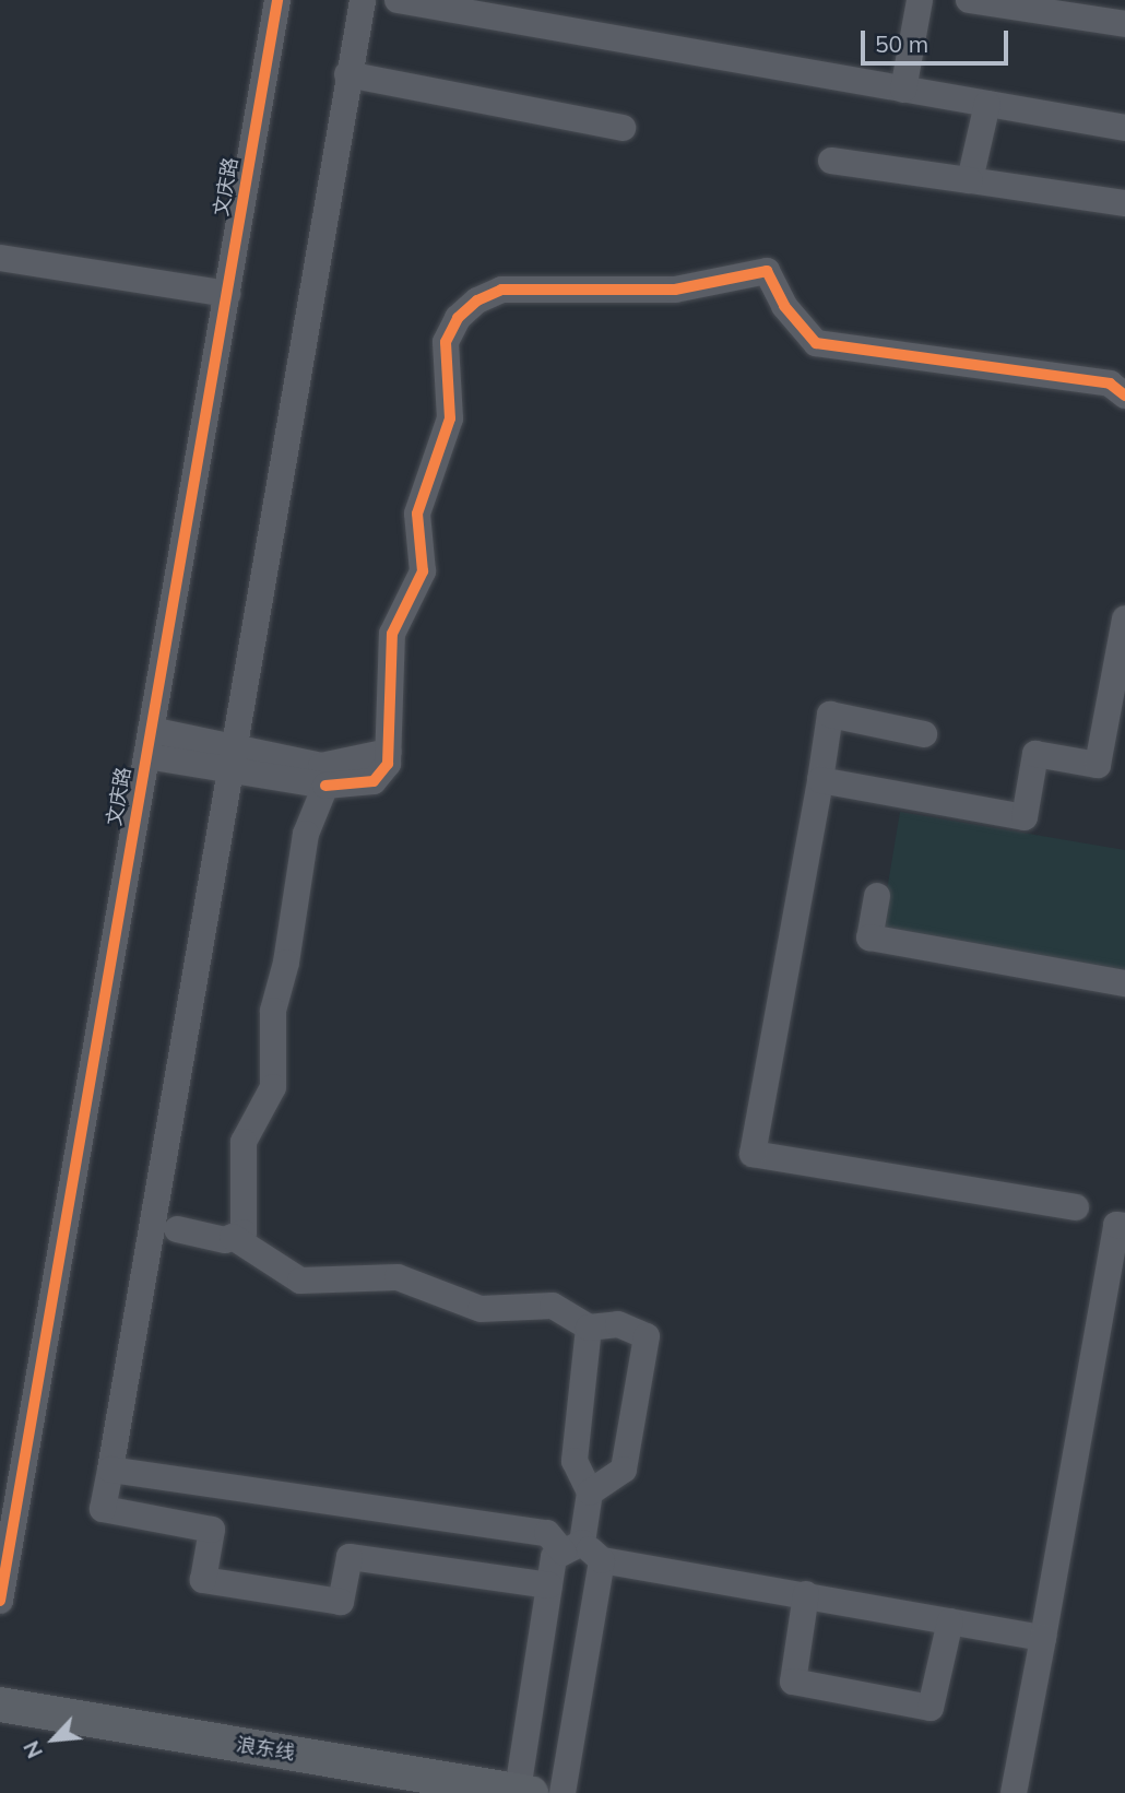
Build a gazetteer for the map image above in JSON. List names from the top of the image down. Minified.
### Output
{"streets":{"main road":["浪东线"],"street":["文庆路"]},"scale_bar":"50 m","north":"bottom left"}
